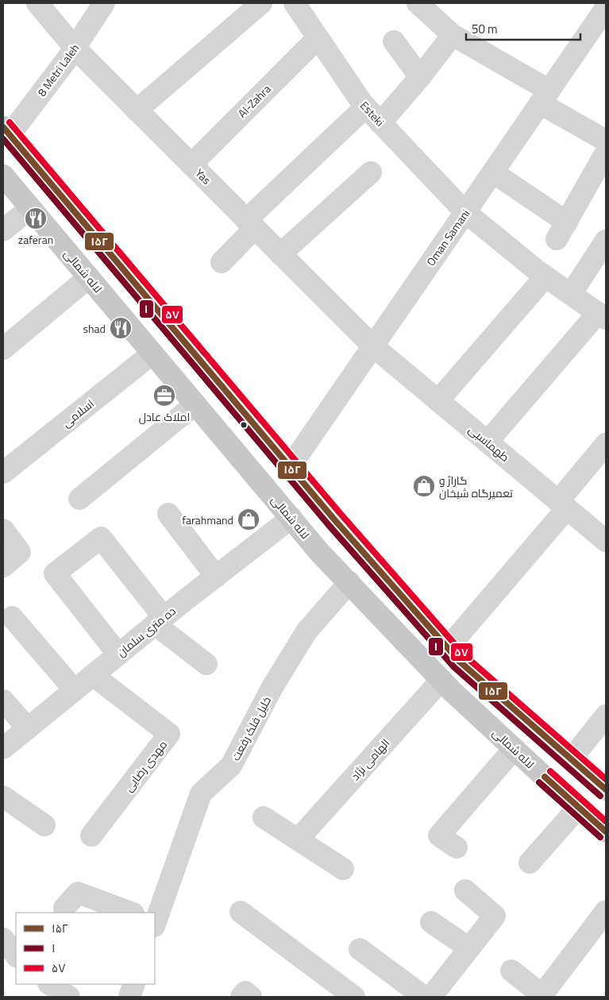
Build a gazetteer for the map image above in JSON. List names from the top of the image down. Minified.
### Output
{"streets":{"main road":["لاله شمالی"],"street":["8 Metri Laleh","Al-Zahra","Esteki","Yas","Oman Samani","اسلامی","طهماسبی","ده متری سلمان","خلیل فلک رفعت","الهامی نژاد","مهدی رضایی"]},"crossings":[["8 Metri Laleh","Yas"],["Al-Zahra","Esteki"],["Al-Zahra","Yas"],["Esteki","Oman Samani"],["Yas","Oman Samani"],["Yas","طهماسبی"],["Oman Samani","طهماسبی"],["لاله شمالی","اسلامی"],["لاله شمالی","ده متری سلمان"],["لاله شمالی","خلیل فلک رفعت"],["لاله شمالی","الهامی نژاد"],["ده متری سلمان","مهدی رضایی"]],"places":{"restaurant":["zaferan","shad"],"office":["املاک عادل"],"shop":["گاراژ و تعمیرگاه شیخان","farahmand"]},"lines":["transit line ۵۷","transit line ۱۵۲","transit line ۱"],"legend":["۱۵۲","۱","۵۷"],"scale_bar":"50 m"}
